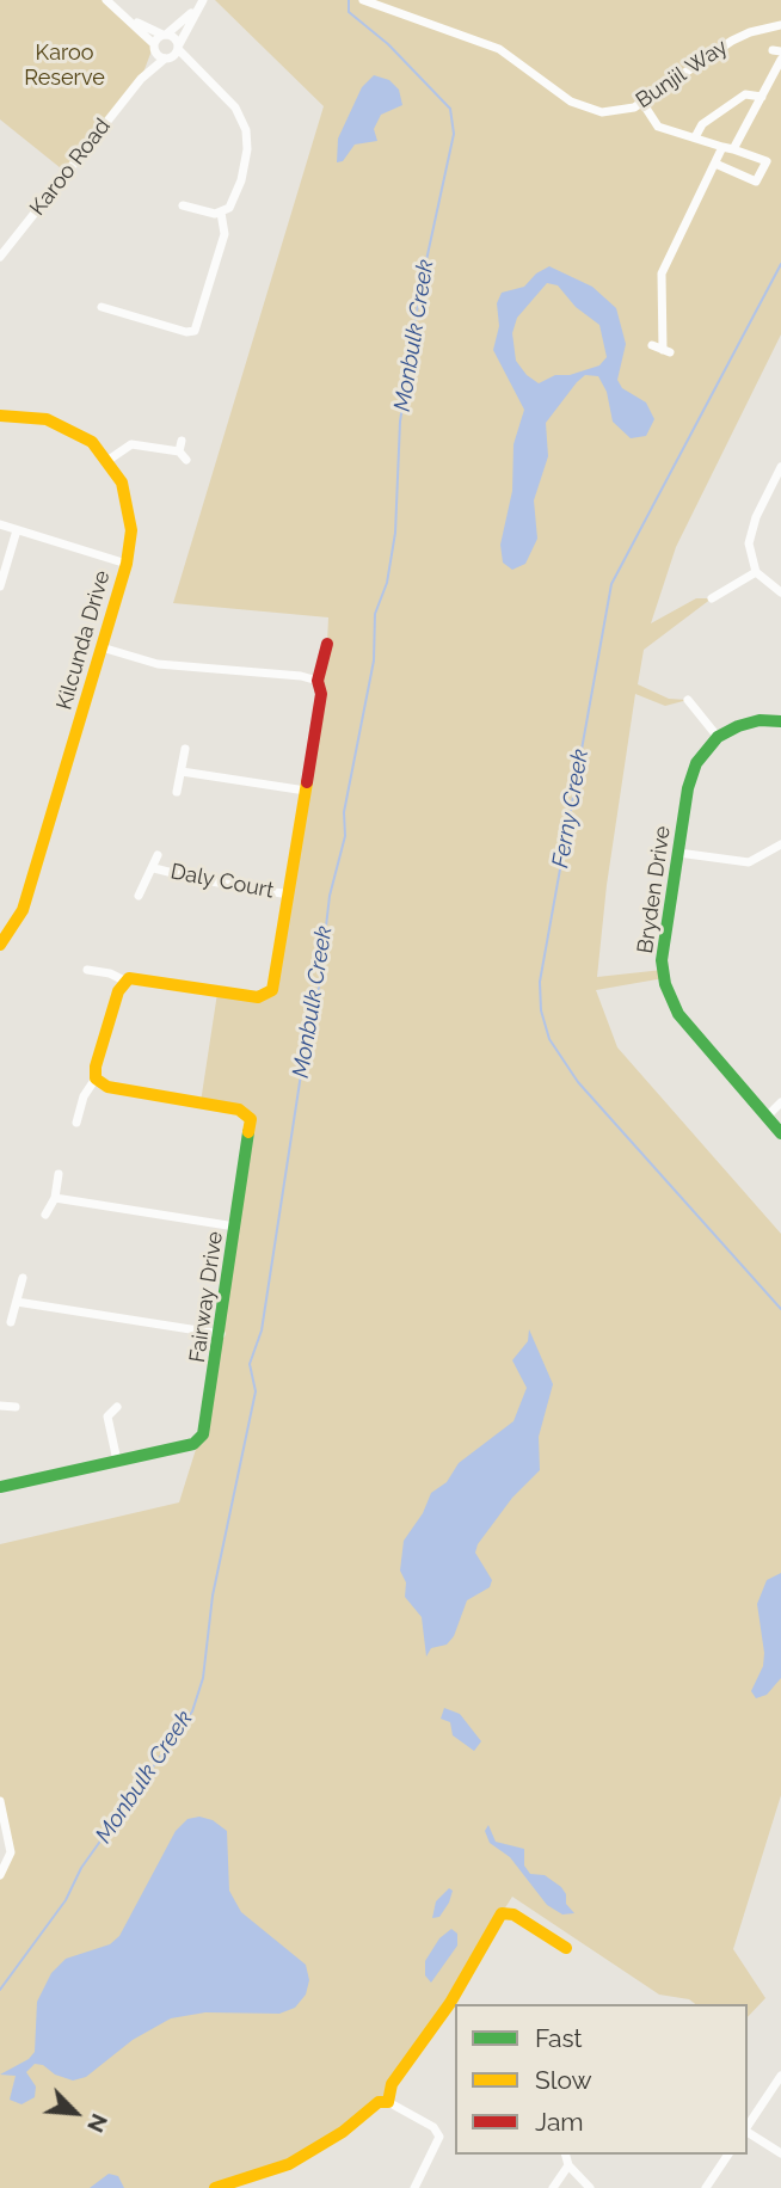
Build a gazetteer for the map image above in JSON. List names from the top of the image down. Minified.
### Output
{"streets":{"street":["Bunjil Way","Karoo Road","Kilcunda Drive","Daly Court","Bryden Drive","Fairway Drive"]},"water":["Monbulk Creek","Ferny Creek"],"parks":["Karoo Reserve"],"legend":["Fast","Slow","Jam"],"north":"bottom right"}
